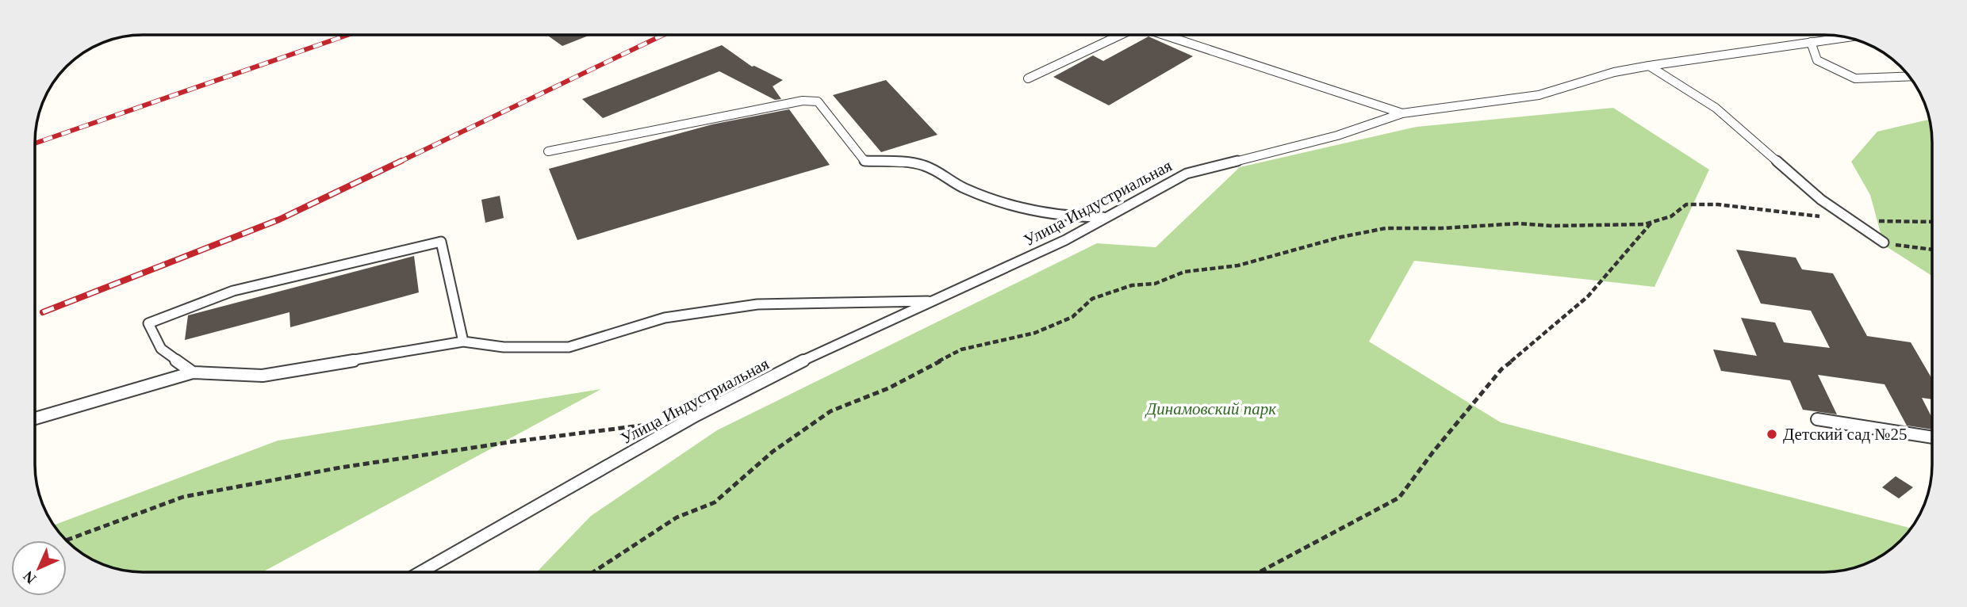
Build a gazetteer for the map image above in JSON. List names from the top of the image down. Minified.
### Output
{"streets":{"lane":["Улица Индустриальная"]},"parks":["Динамовский парк"],"places":["Детский сад №25"],"north":"bottom left"}
